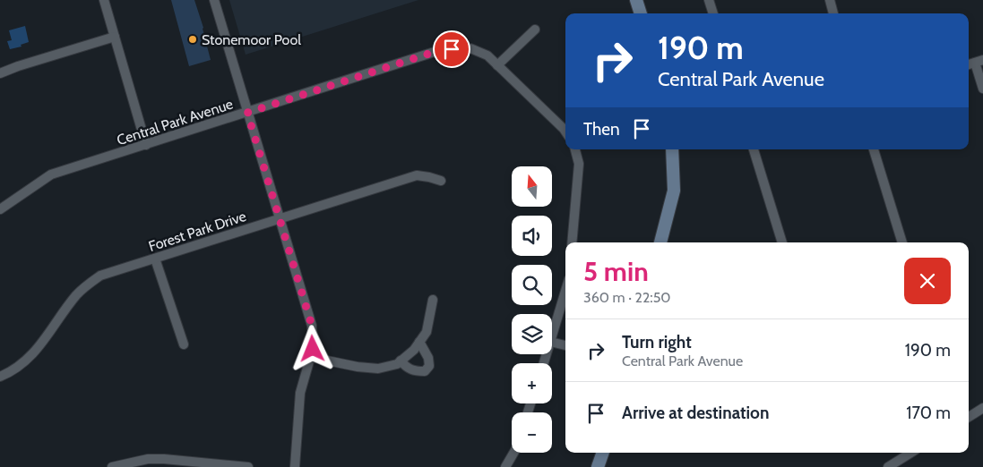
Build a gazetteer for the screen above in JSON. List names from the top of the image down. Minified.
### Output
{"streets":{"street":["Central Park Avenue","Forest Park Drive"]},"places":["Stonemoor Pool"],"north":"top","page":{"turn":["190 m","Central Park Avenue"],"then":"Then","map_buttons":["+","−"],"heading":["5 min","360 m · 22:50"],"list":[{"name":"Turn right","note":"Central Park Avenue","value":"190 m"},{"name":"Arrive at destination","value":"170 m"}]}}
